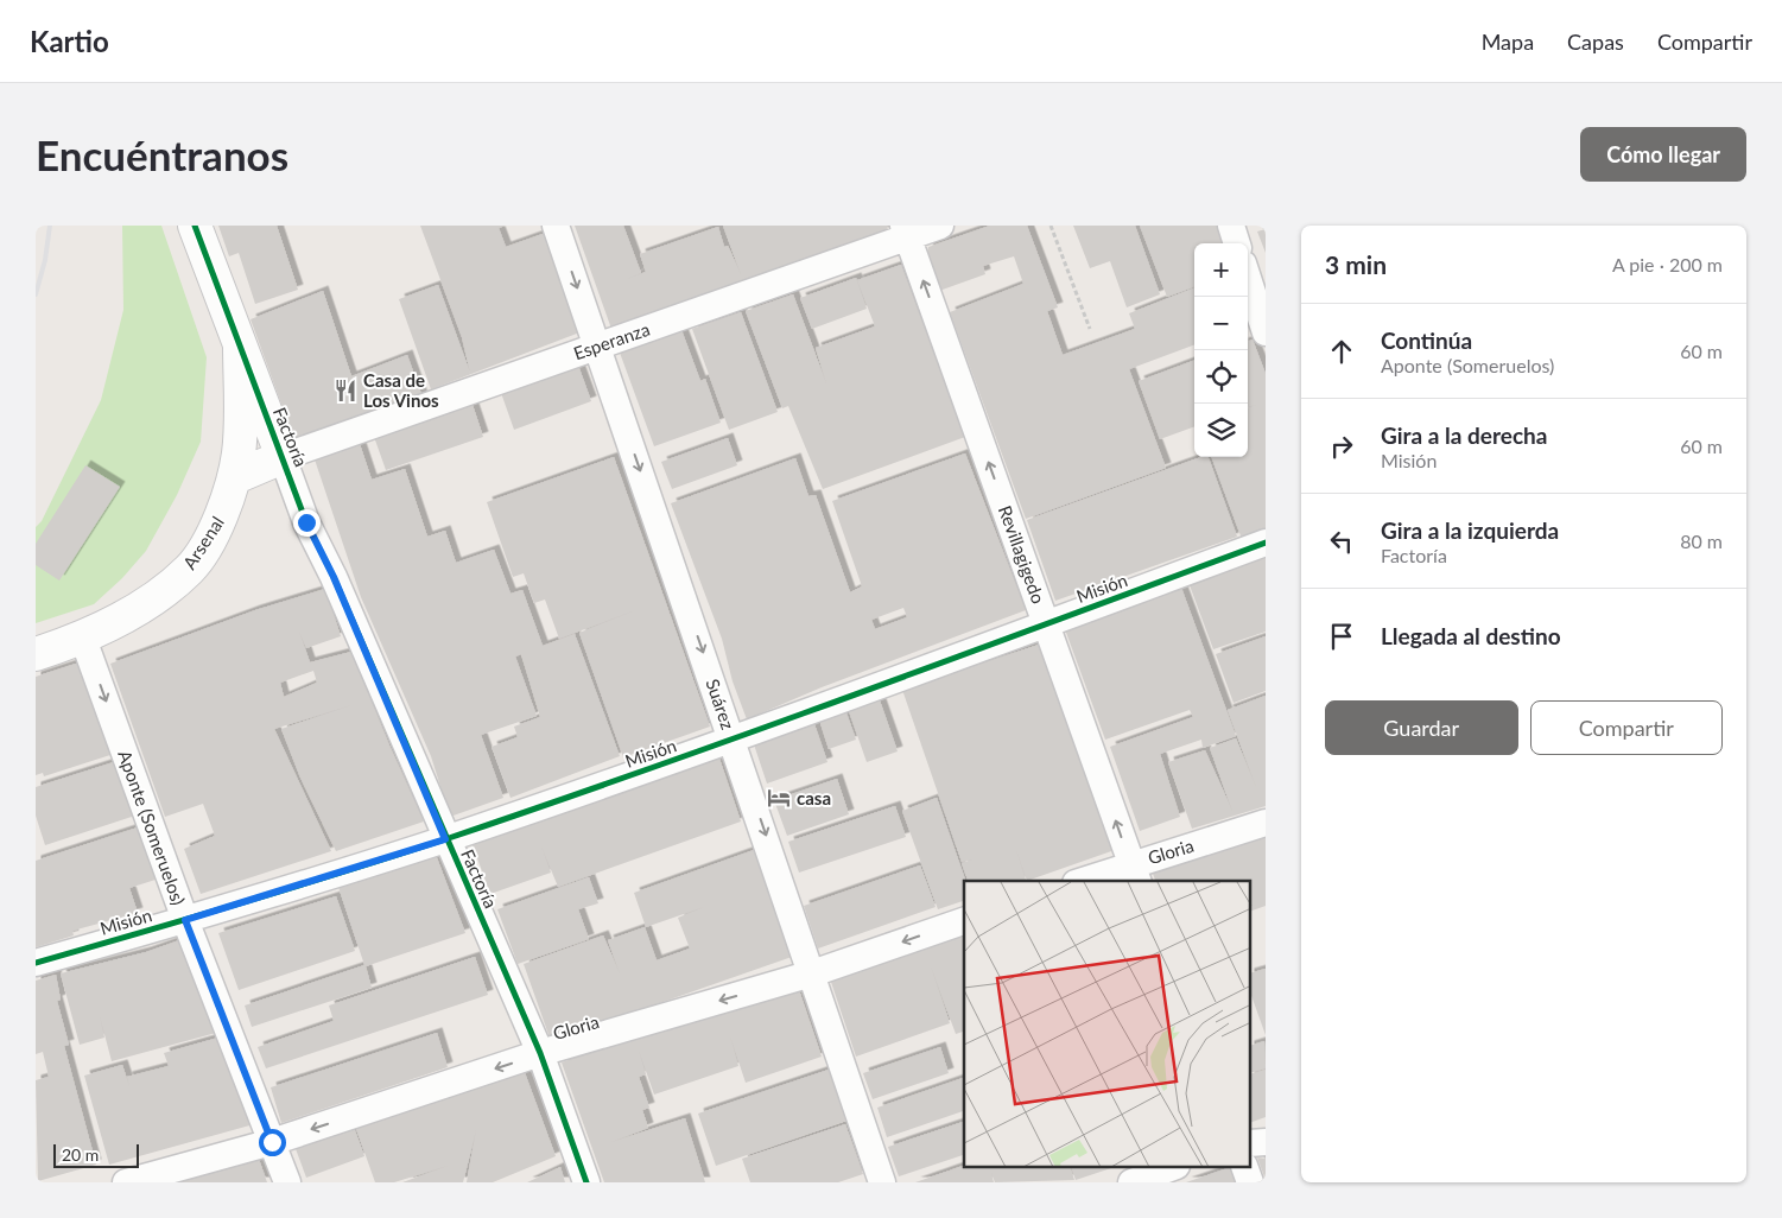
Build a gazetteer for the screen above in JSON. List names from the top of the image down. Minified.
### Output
{"streets":{"street":["Esperanza","Factoría","Arsenal","Revillagigedo","Misión","Suárez","Aponte (Someruelos)","Gloria"]},"crossings":[["Esperanza","Factoría"],["Esperanza","Revillagigedo"],["Esperanza","Suárez"],["Factoría","Arsenal"],["Factoría","Misión"],["Factoría","Gloria"],["Arsenal","Aponte (Someruelos)"],["Revillagigedo","Misión"],["Revillagigedo","Gloria"],["Misión","Suárez"],["Misión","Aponte (Someruelos)"],["Suárez","Gloria"],["Aponte (Someruelos)","Gloria"]],"one_way":["Revillagigedo","Suárez","Aponte (Someruelos)","Gloria"],"places":{"restaurant":["Casa de Los Vinos"],"hotel":["casa"]},"scale_bar":"20 m","page":{"header":"Kartio","nav":["Mapa","Capas","Compartir"],"buttons":["Cómo llegar",["Guardar","Compartir"]],"title":"Encuéntranos","heading":["3 min","A pie · 200 m"],"map_buttons":["+","−"],"list":[["Continúa","Aponte (Someruelos)","60 m"],["Gira a la derecha","Misión","60 m"],["Gira a la izquierda","Factoría","80 m"],"Llegada al destino"],"scale":"20 m"}}
